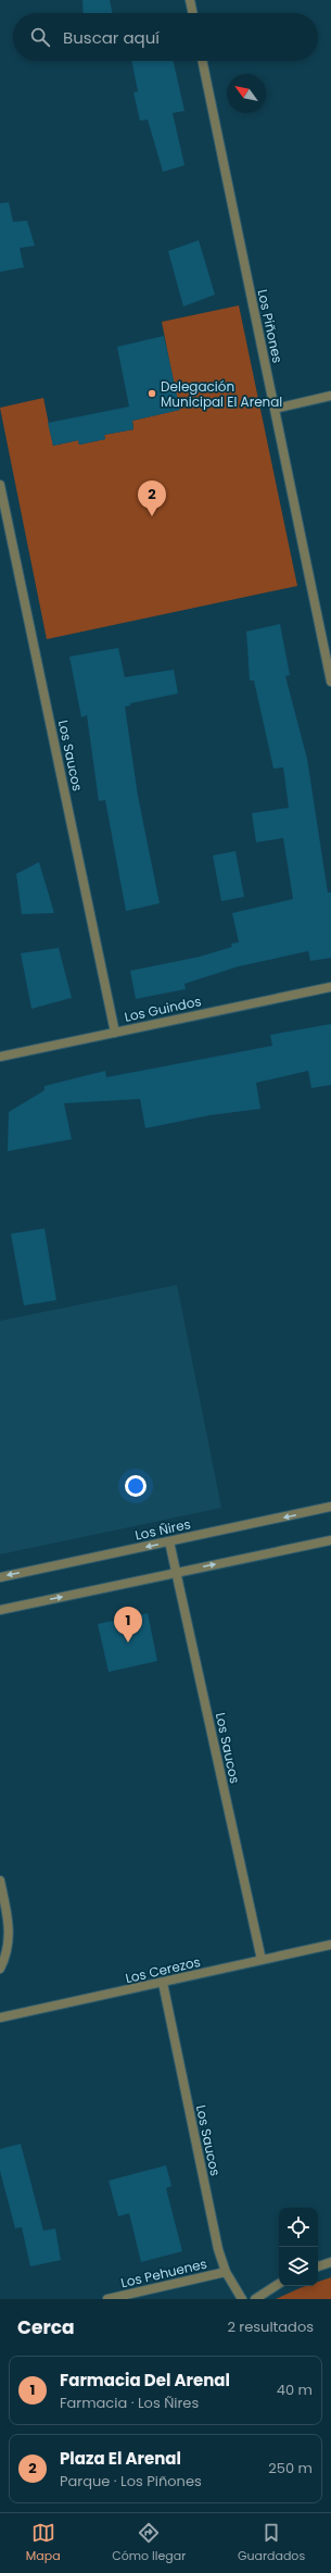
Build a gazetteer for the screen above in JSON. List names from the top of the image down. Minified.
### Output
{"streets":{"street":["Los Piñones","Los Saucos","Los Guindos","Los Ñires","Los Cerezos","Los Pehuenes"]},"crossings":[["Los Saucos","Los Guindos"],["Los Saucos","Los Ñires"],["Los Saucos","Los Cerezos"],["Los Saucos","Los Pehuenes"]],"places":["Delegación Municipal El Arenal"],"north":"top left","page":{"search":"Buscar aquí","pins":["2","1"],"heading":["Cerca","2 resultados"],"list":[{"mark":"1","name":"Farmacia Del Arenal","note":"Farmacia · Los Ñires","value":"40 m"},{"mark":"2","name":"Plaza El Arenal","note":"Parque · Los Piñones","value":"250 m"}],"nav":["Mapa","Cómo llegar","Guardados"]}}
